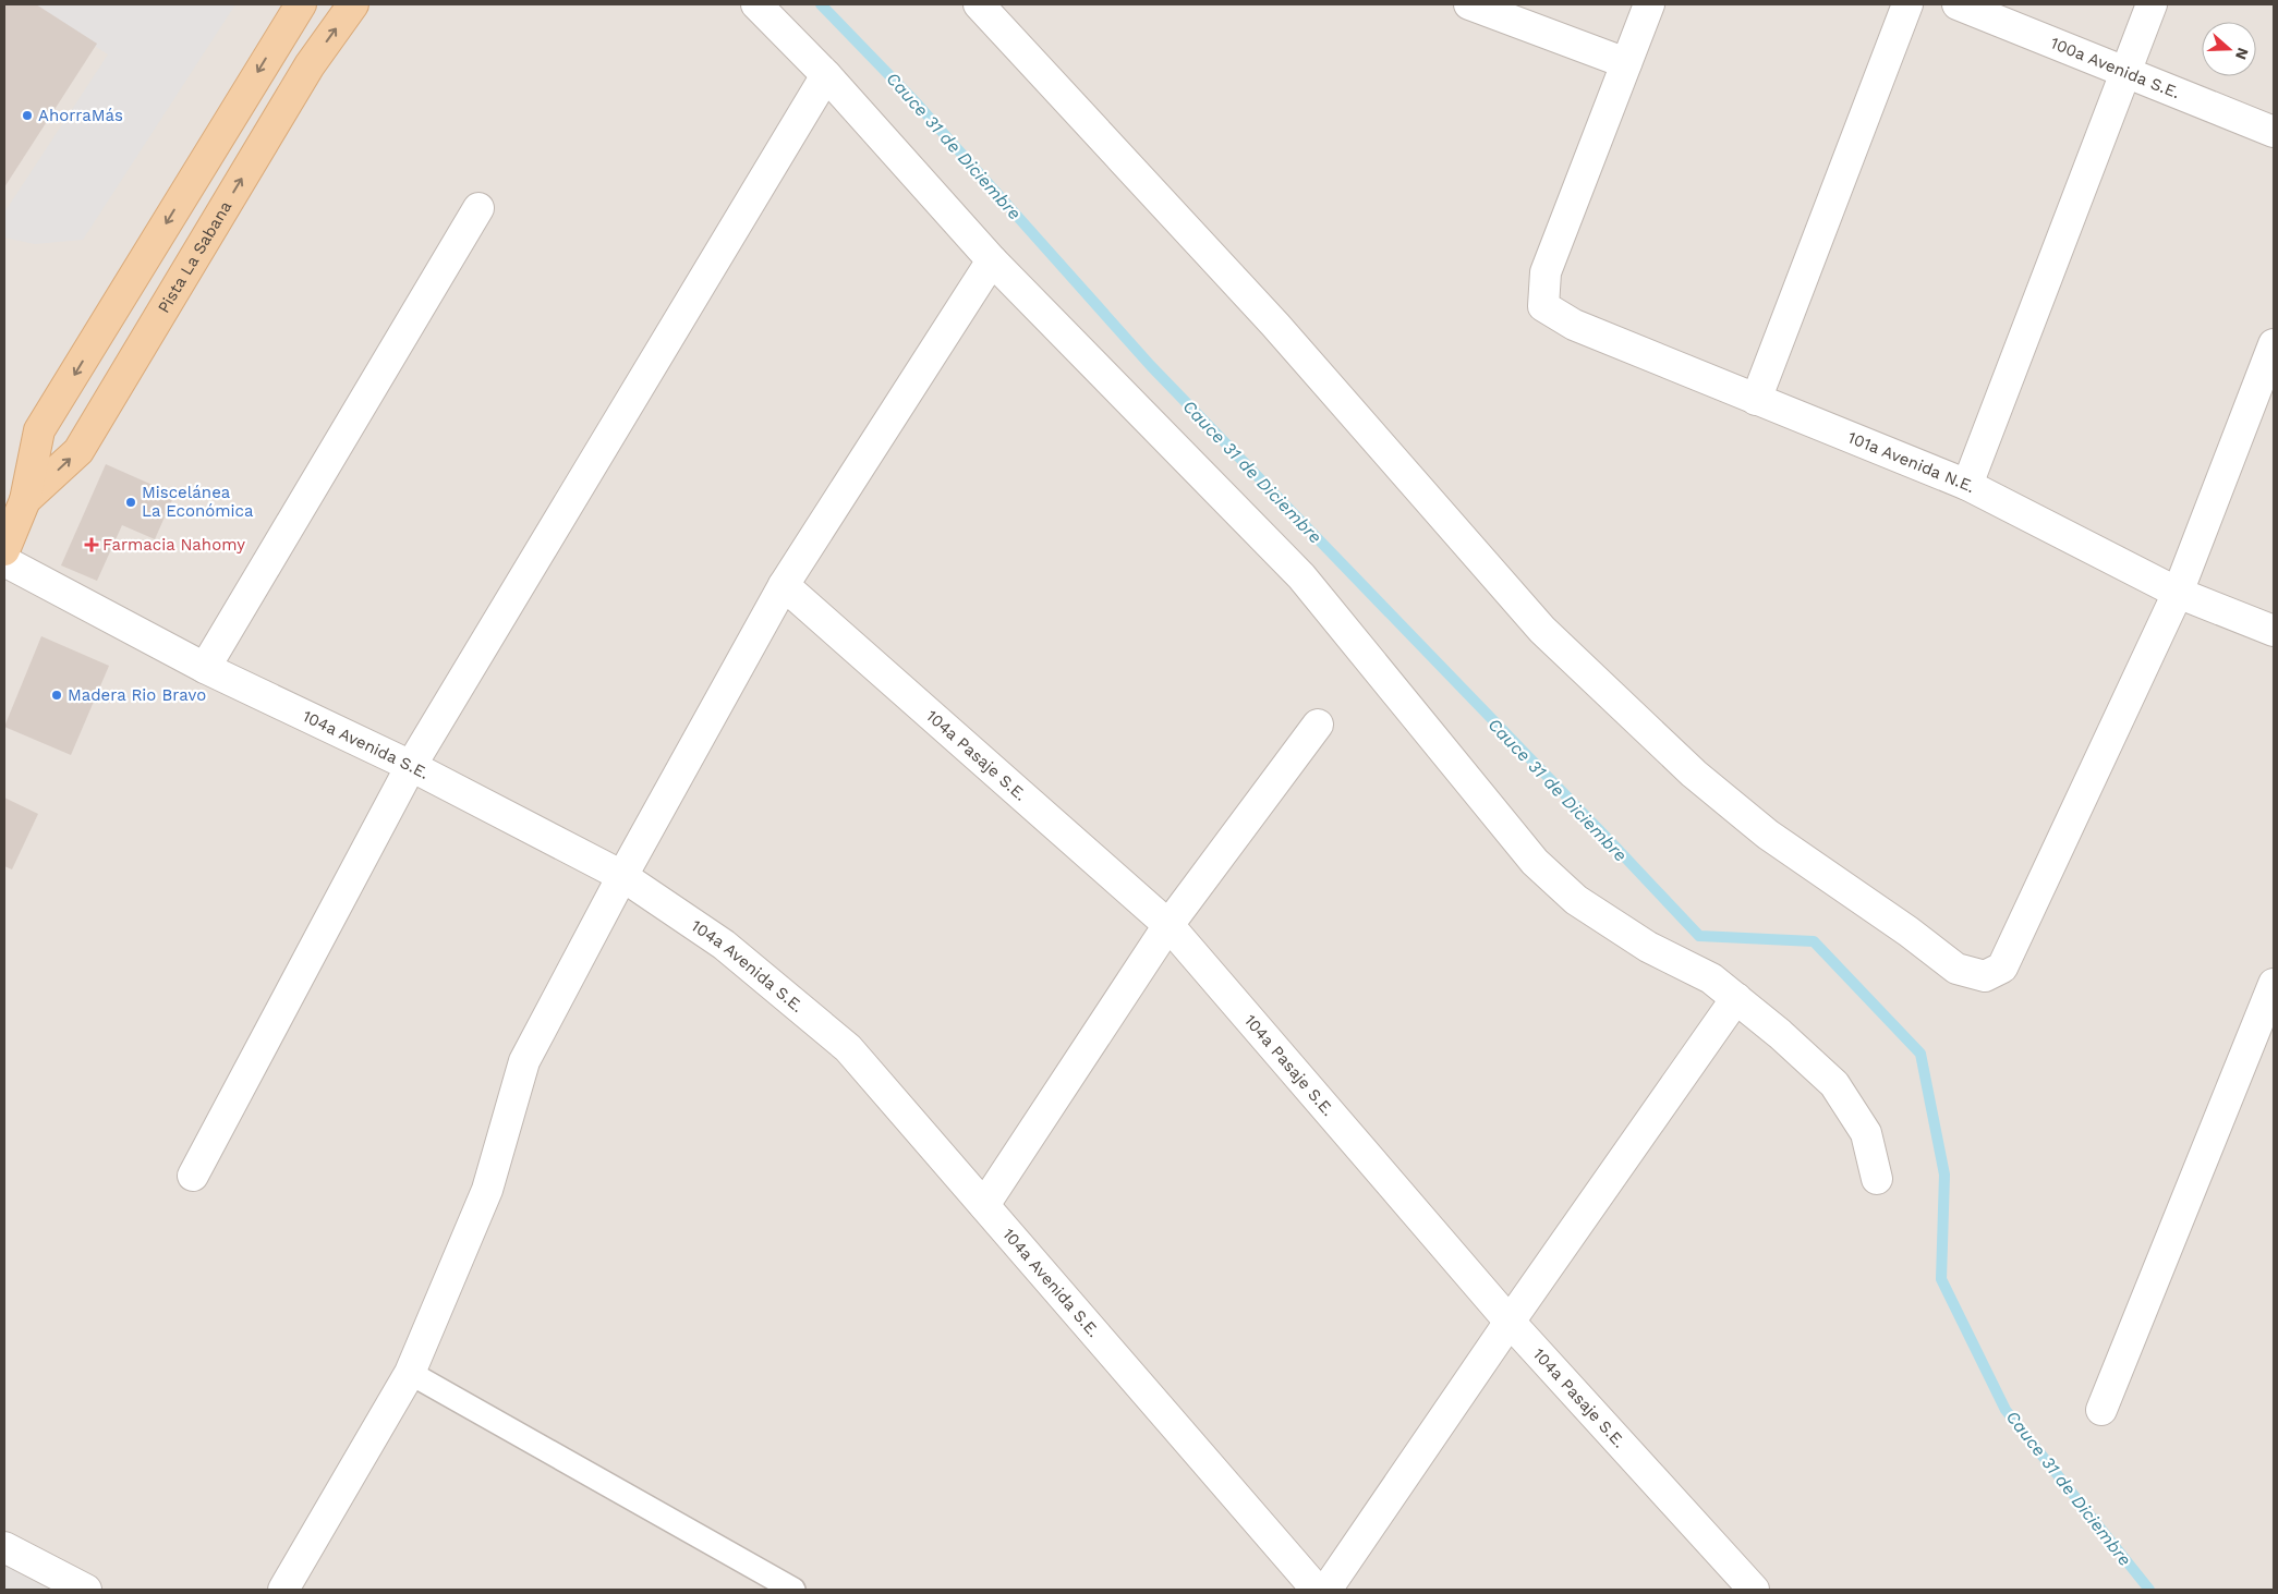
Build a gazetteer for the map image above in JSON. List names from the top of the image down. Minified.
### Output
{"streets":{"main road":["Pista La Sabana"],"street":["100a Avenida S.E.","101a Avenida N.E.","104a Avenida S.E.","104a Pasaje S.E."]},"water":["Cauce 31 de Diciembre"],"places":{"other":["AhorraMás","Miscelánea La Económica","Madera Rio Bravo"],"health":["Farmacia Nahomy"]},"north":"right"}
